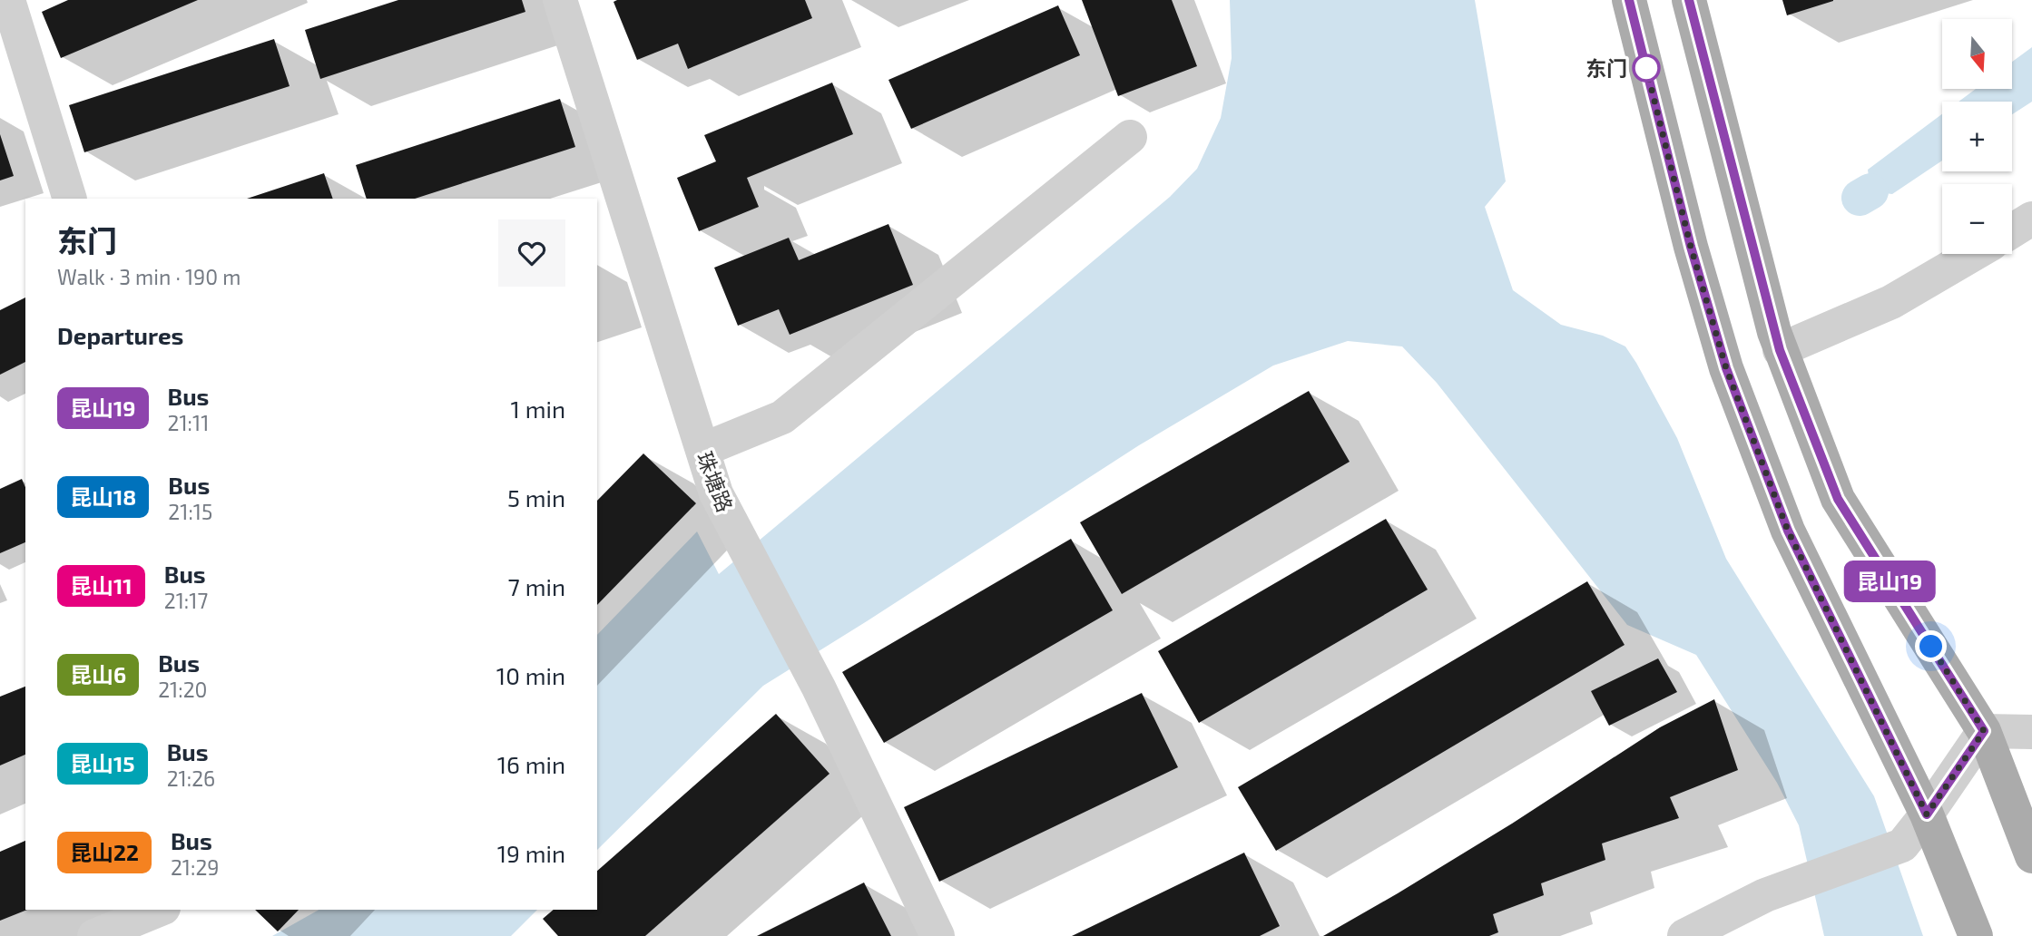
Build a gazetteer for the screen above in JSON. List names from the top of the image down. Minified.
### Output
{"streets":{"street":["珠塘路"]},"places":["东门"],"lines":["bus line 昆山19"],"north":"bottom","page":{"on_map":"昆山19","map_buttons":["+","−"],"heading":[["东门","Walk · 3 min · 190 m"],"Departures"],"list":[{"mark":"昆山19","name":"Bus","note":"21:11","value":"1 min"},{"mark":"昆山18","name":"Bus","note":"21:15","value":"5 min"},{"mark":"昆山11","name":"Bus","note":"21:17","value":"7 min"},{"mark":"昆山6","name":"Bus","note":"21:20","value":"10 min"},{"mark":"昆山15","name":"Bus","note":"21:26","value":"16 min"},{"mark":"昆山22","name":"Bus","note":"21:29","value":"19 min"}]}}
